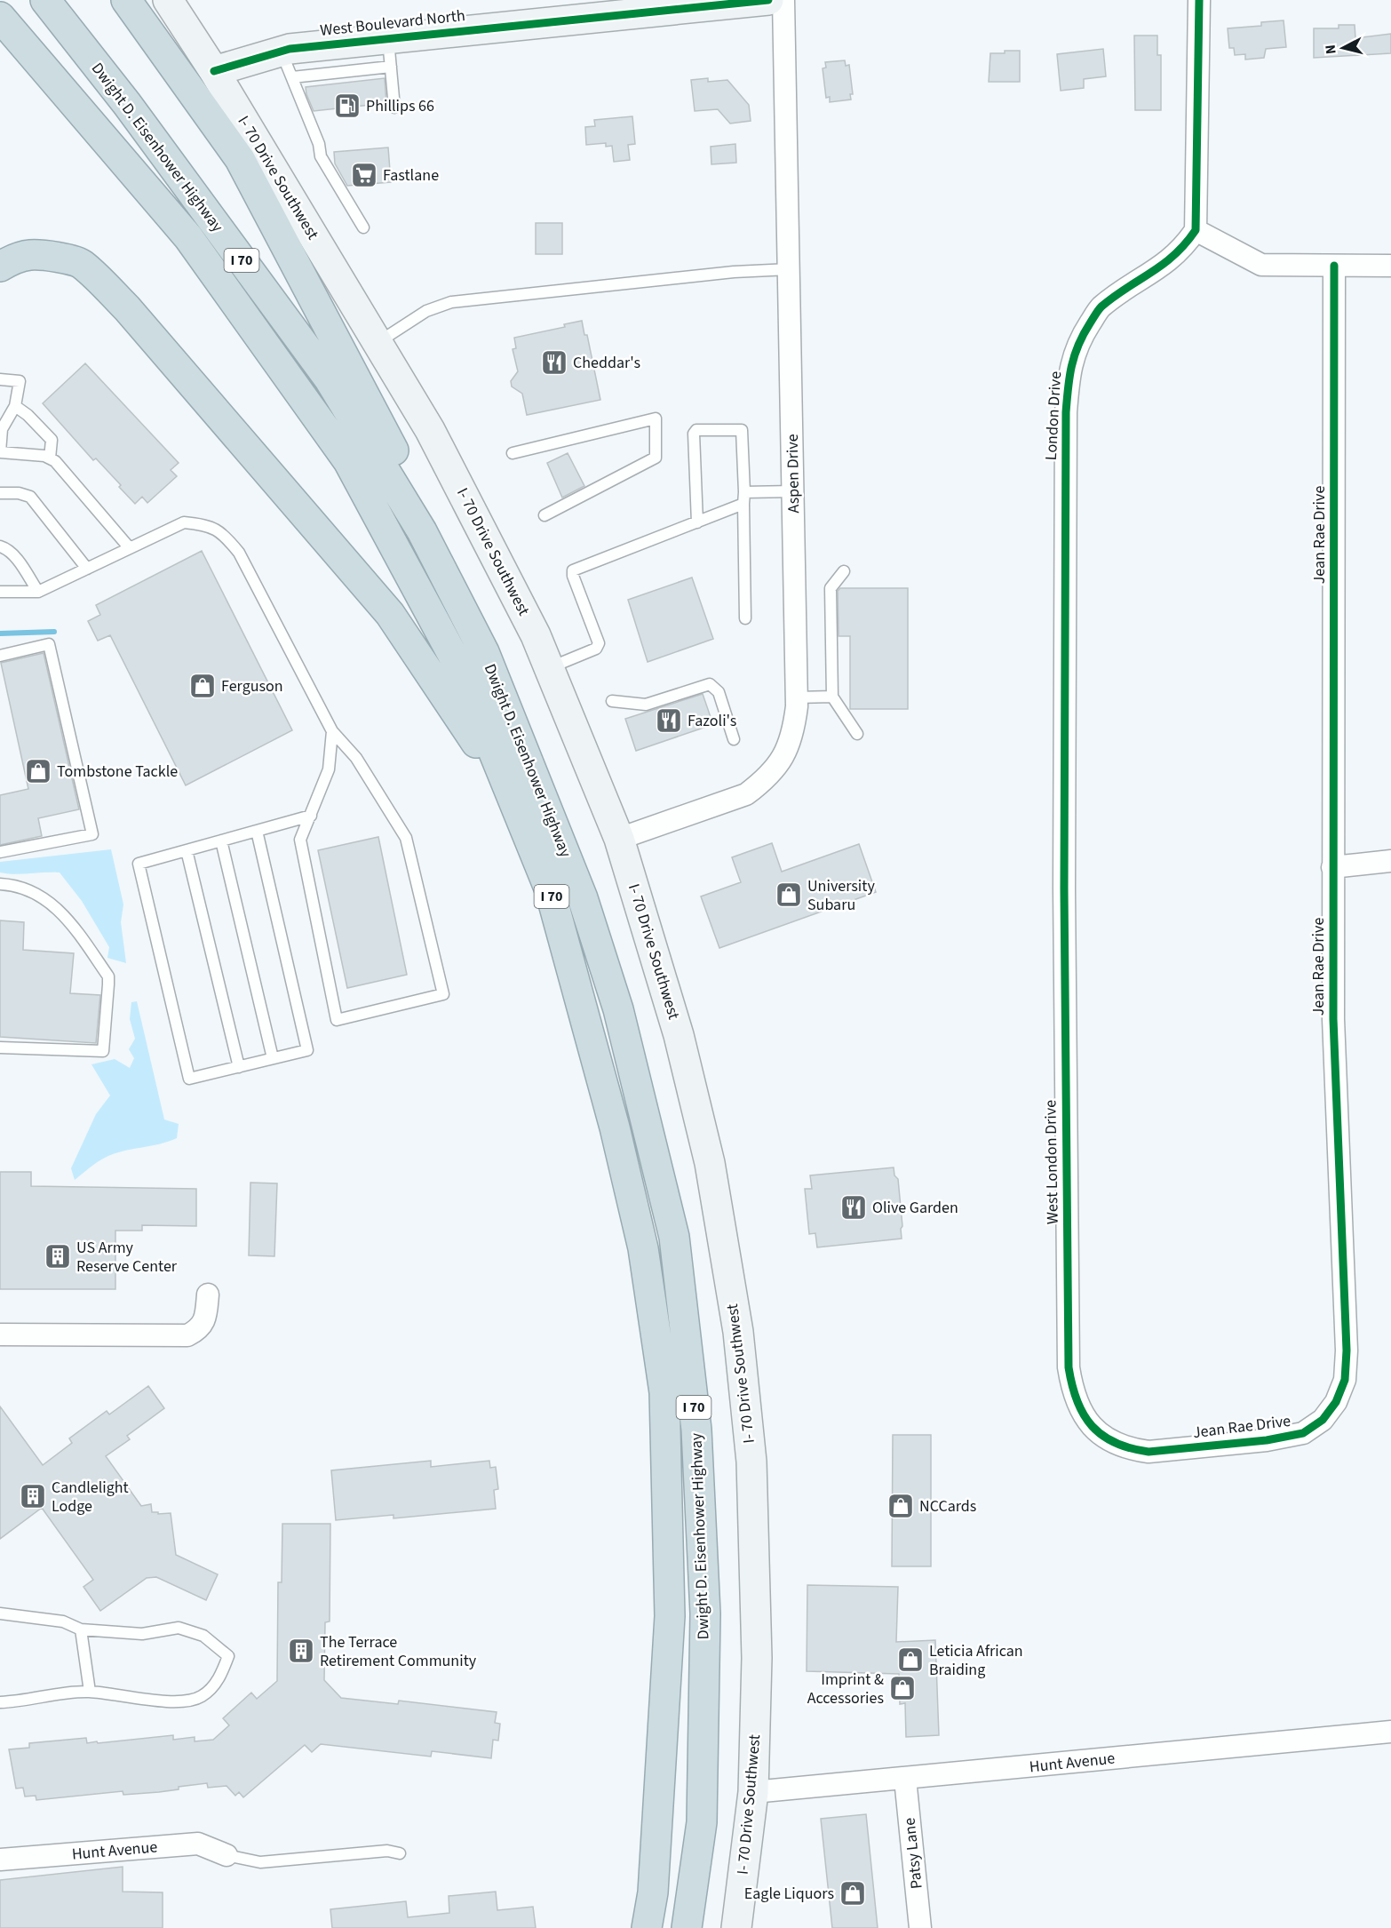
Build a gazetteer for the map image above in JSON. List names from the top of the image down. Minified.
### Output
{"streets":{"highway":["Dwight D. Eisenhower Highway","I 70"],"street":["West Boulevard North","I- 70 Drive Southwest","London Drive","Aspen Drive","Jean Rae Drive","West London Drive","Hunt Avenue","Patsy Lane"]},"crossings":[["West Boulevard North","I- 70 Drive Southwest"],["I- 70 Drive Southwest","Aspen Drive"],["I- 70 Drive Southwest","Hunt Avenue"],["London Drive","West London Drive"],["Jean Rae Drive","West London Drive"],["Hunt Avenue","Patsy Lane"]],"places":{"fuel station":["Phillips 66"],"supermarket":["Fastlane"],"restaurant":["Cheddar's","Fazoli's","Olive Garden"],"shop":["Ferguson","Tombstone Tackle","University Subaru","NCCards","Leticia African Braiding","Imprint & Accessories","Eagle Liquors"],"building":["US Army Reserve Center","Candlelight Lodge","The Terrace Retirement Community"]},"north":"left"}
